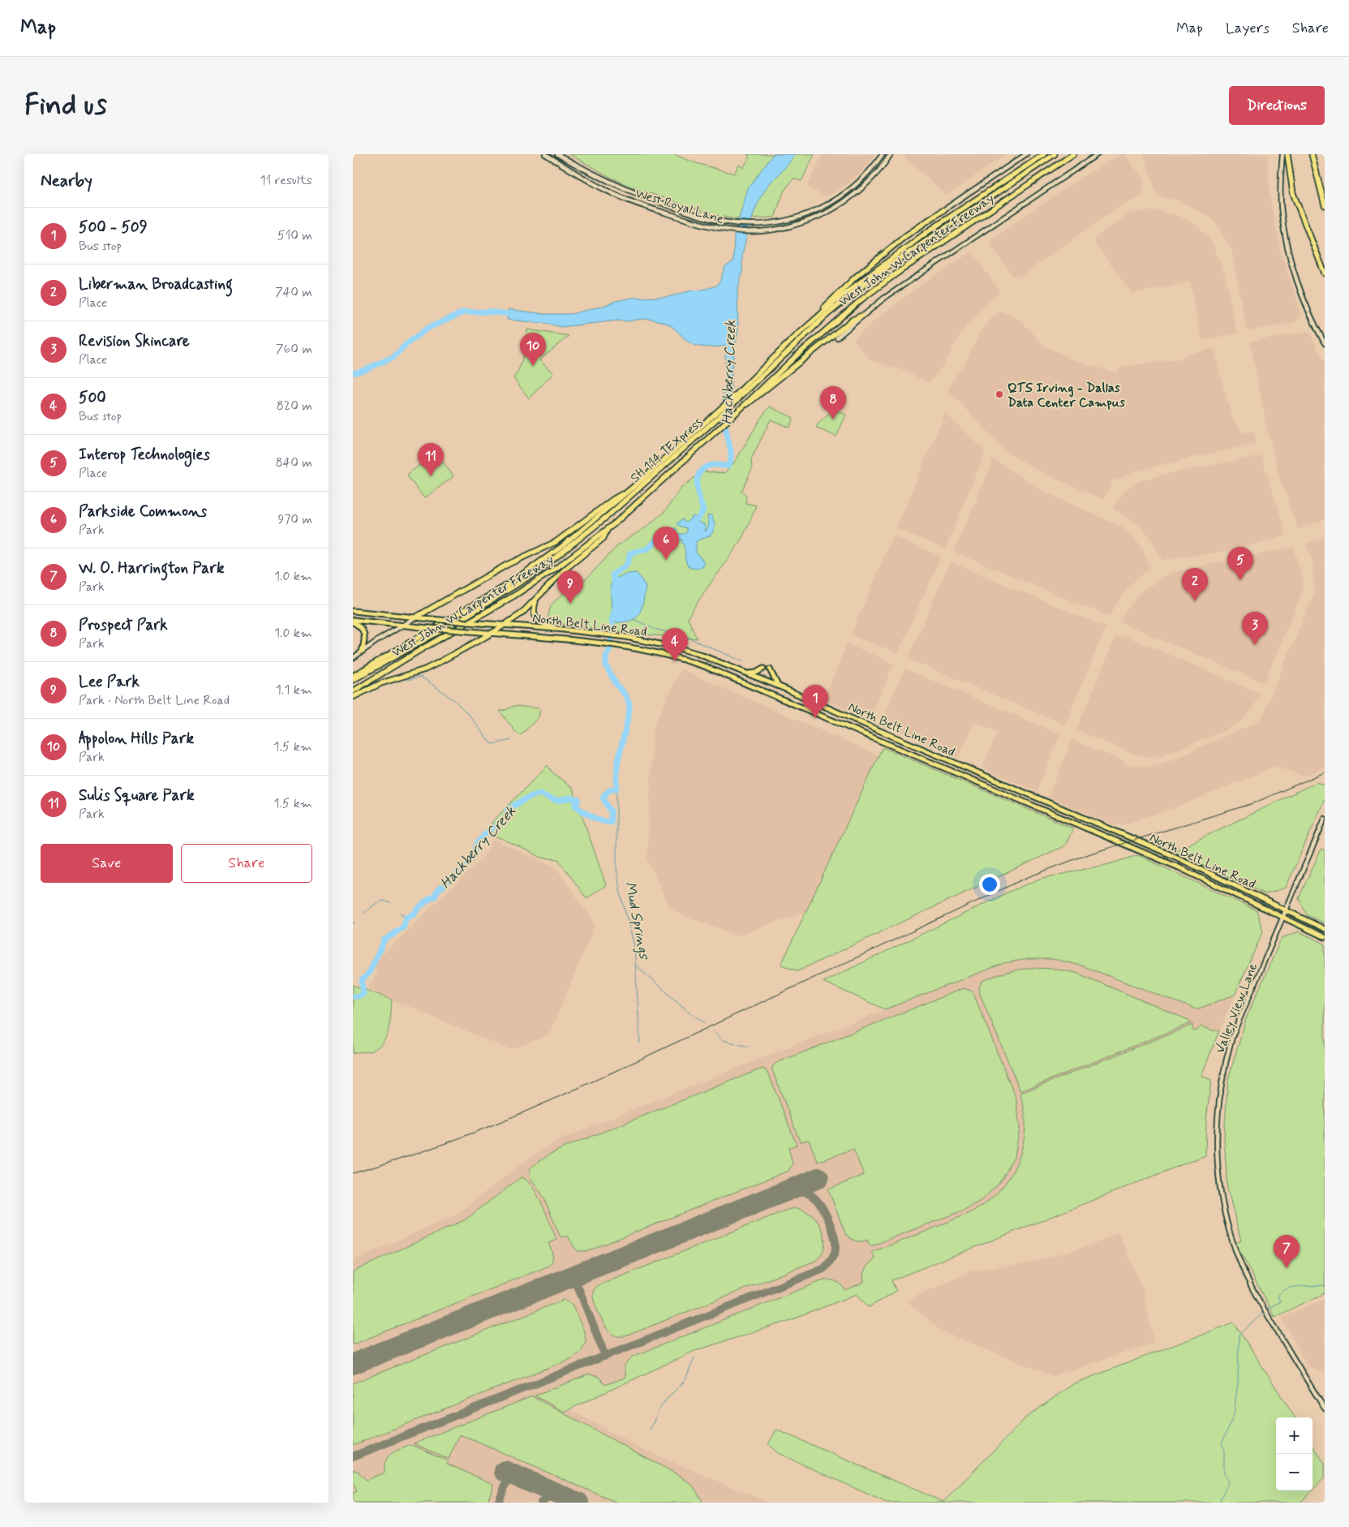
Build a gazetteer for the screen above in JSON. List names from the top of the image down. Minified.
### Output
{"streets":{"highway":["West John W Carpenter Freeway","SH 114 TEXpress"],"main road":["West Royal Lane","North Belt Line Road","Valley View Lane"]},"crossings":[["West John W Carpenter Freeway","North Belt Line Road"],["North Belt Line Road","Valley View Lane"]],"water":["Hackberry Creek","Mud Springs"],"places":["QTS Irving - Dallas Data Center Campus"],"page":{"header":"Map","nav":["Map","Layers","Share"],"buttons":["Directions",["Save","Share"]],"title":"Find us","heading":["Nearby","11 results"],"list":[{"mark":"1","name":"500 - 509","note":"Bus stop","value":"510 m"},{"mark":"2","name":"Liberman Broadcasting","note":"Place","value":"740 m"},{"mark":"3","name":"Revision Skincare","note":"Place","value":"760 m"},{"mark":"4","name":"500","note":"Bus stop","value":"820 m"},{"mark":"5","name":"Interop Technologies","note":"Place","value":"840 m"},{"mark":"6","name":"Parkside Commons","note":"Park","value":"970 m"},{"mark":"7","name":"W. O. Harrington Park","note":"Park","value":"1.0 km"},{"mark":"8","name":"Prospect Park","note":"Park","value":"1.0 km"},{"mark":"9","name":"Lee Park","note":"Park · North Belt Line Road","value":"1.1 km"},{"mark":"10","name":"Appolon Hills Park","note":"Park","value":"1.5 km"},{"mark":"11","name":"Sulis Square Park","note":"Park","value":"1.5 km"}],"pins":["10","8","11","6","5","2","9","3","4","1","7"],"map_buttons":["+","−"]}}
